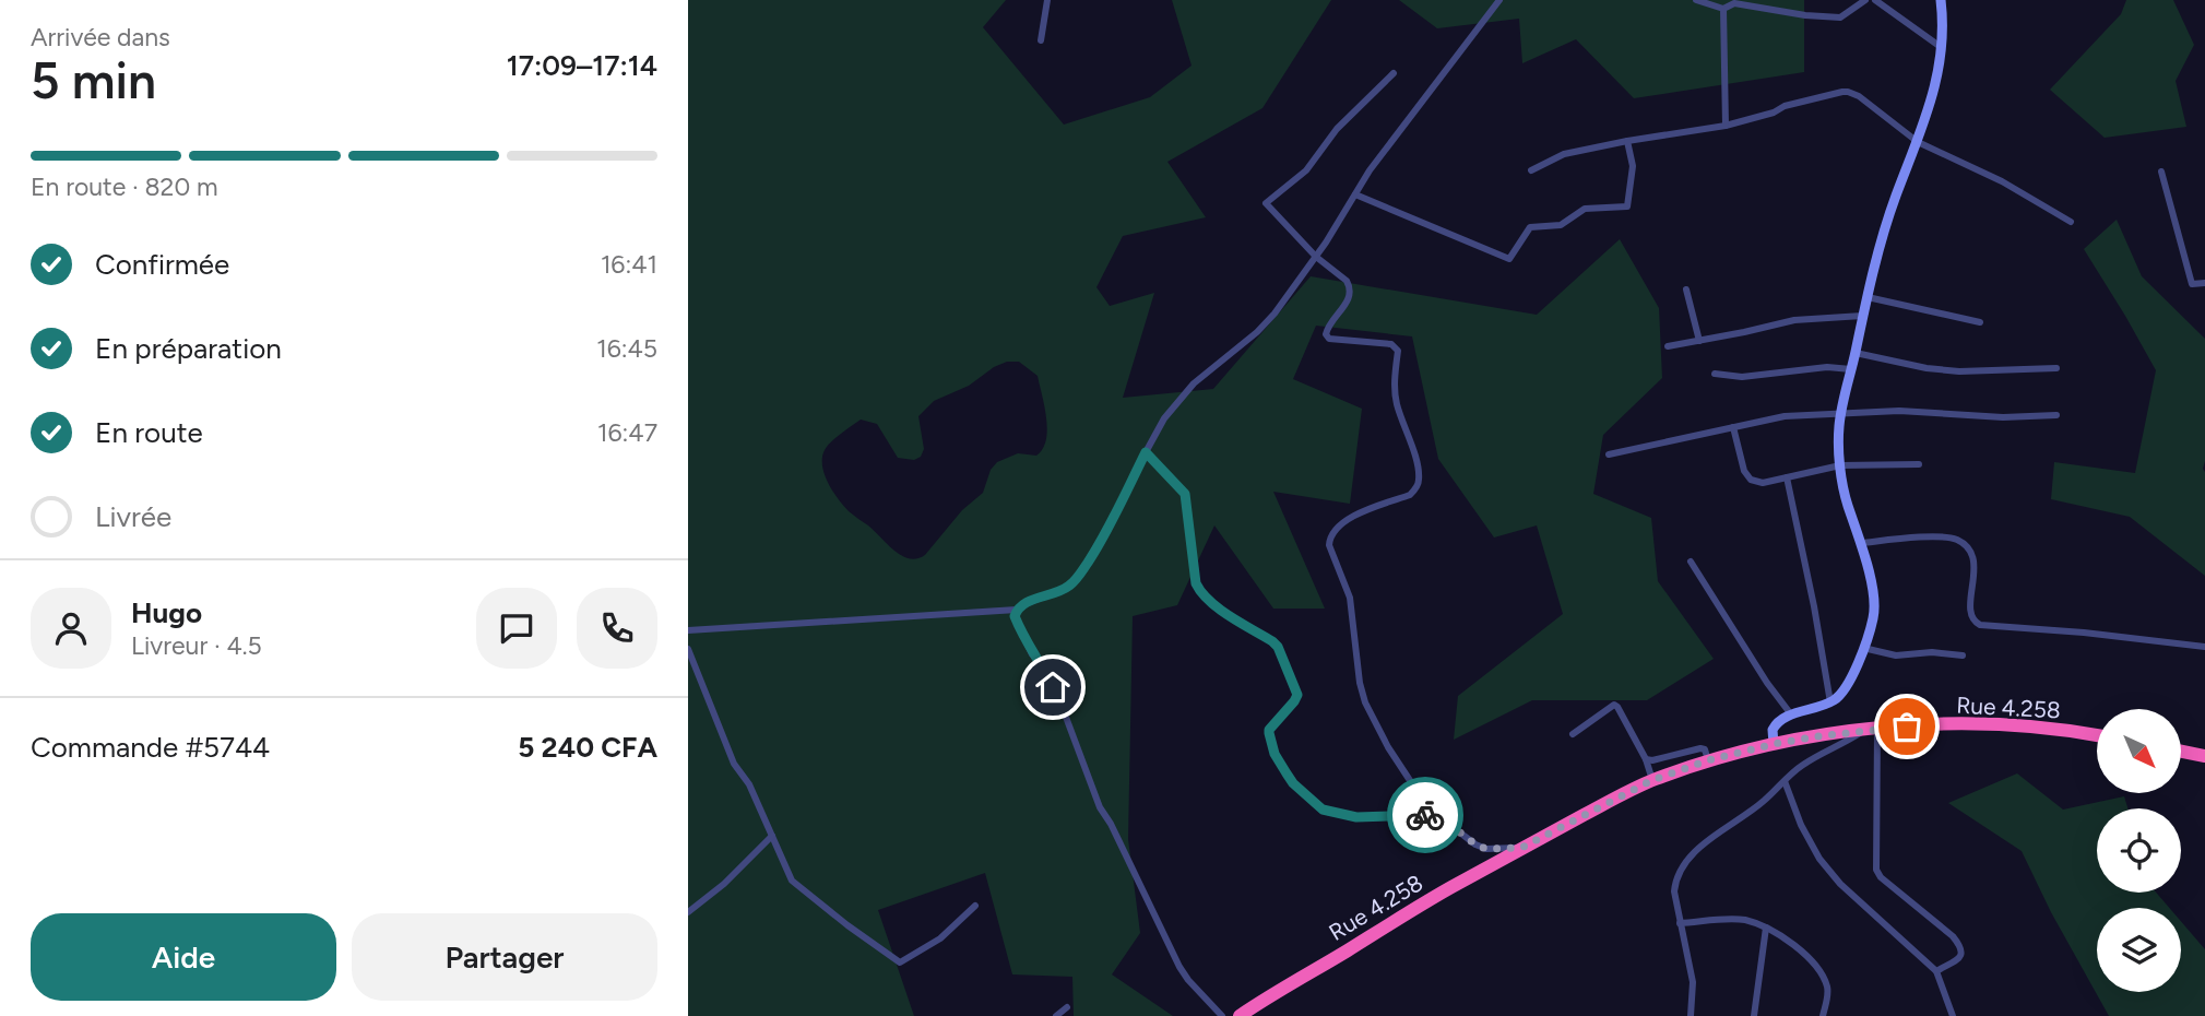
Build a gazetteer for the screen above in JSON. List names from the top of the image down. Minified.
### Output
{"streets":{"highway":["Rue 4.258"]},"north":"bottom right","page":{"heading":["5 min","Arrivée dans","17:09–17:14"],"panel":["Hugo","Livreur · 4.5","Commande #5744","5 240 CFA"],"bar":"En route · 820 m","list":[["Confirmée","16:41"],["En préparation","16:45"],["En route","16:47"],"Livrée"],"buttons":["Aide","Partager"]}}
